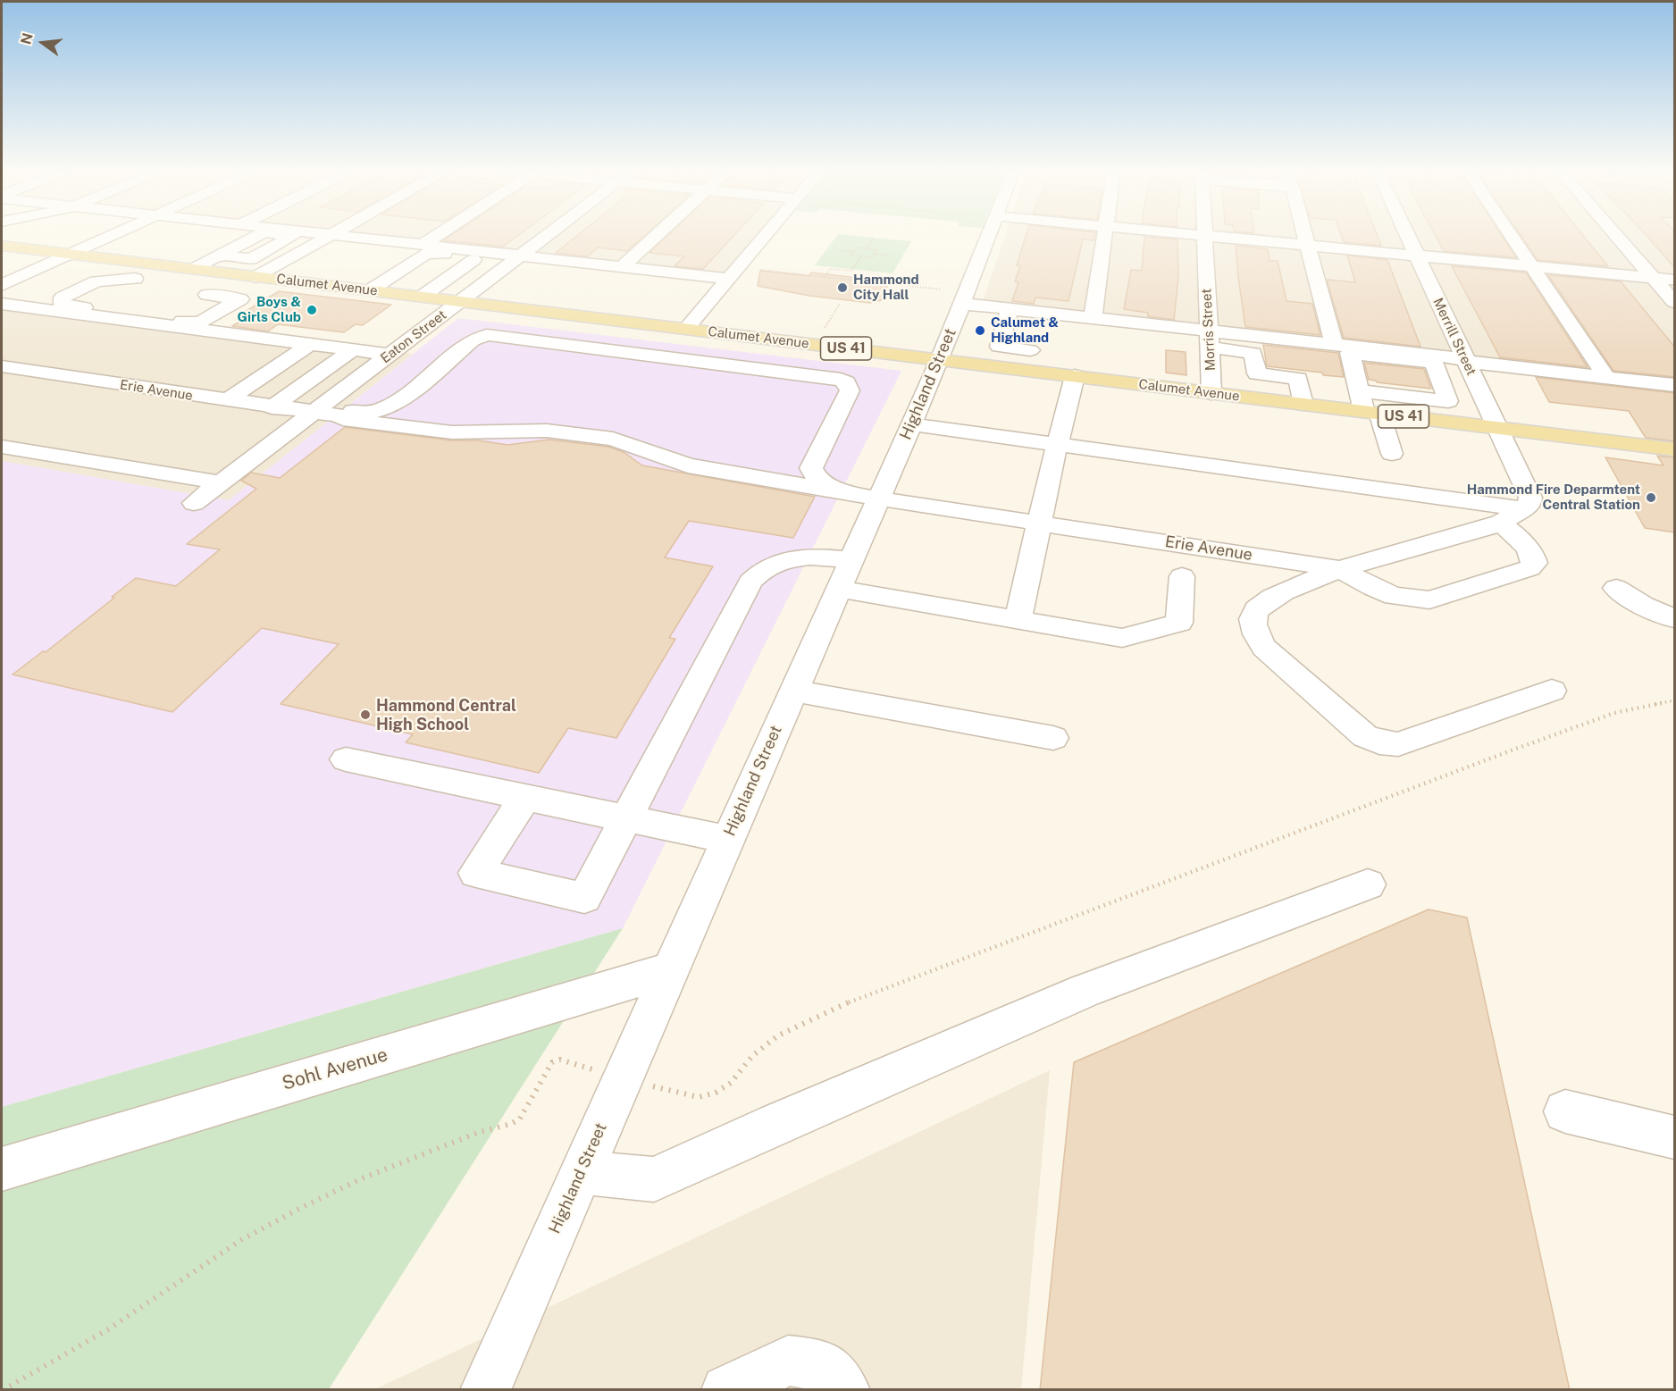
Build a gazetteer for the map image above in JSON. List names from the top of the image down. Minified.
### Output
{"streets":{"main road":["Calumet Avenue","US 41"],"street":["Morris Street","Eaton Street","Merrill Street","Highland Street","Erie Avenue","Sohl Avenue"]},"crossings":[["Calumet Avenue","Morris Street"],["Calumet Avenue","Eaton Street"],["Calumet Avenue","Merrill Street"],["Calumet Avenue","Highland Street"],["Eaton Street","Erie Avenue"],["Merrill Street","Erie Avenue"],["Highland Street","Erie Avenue"],["Highland Street","Sohl Avenue"]],"places":["Hammond City Hall","Boys & Girls Club","Calumet & Highland","Hammond Fire Deparmtent Central Station","Hammond Central High School"],"north":"left"}
